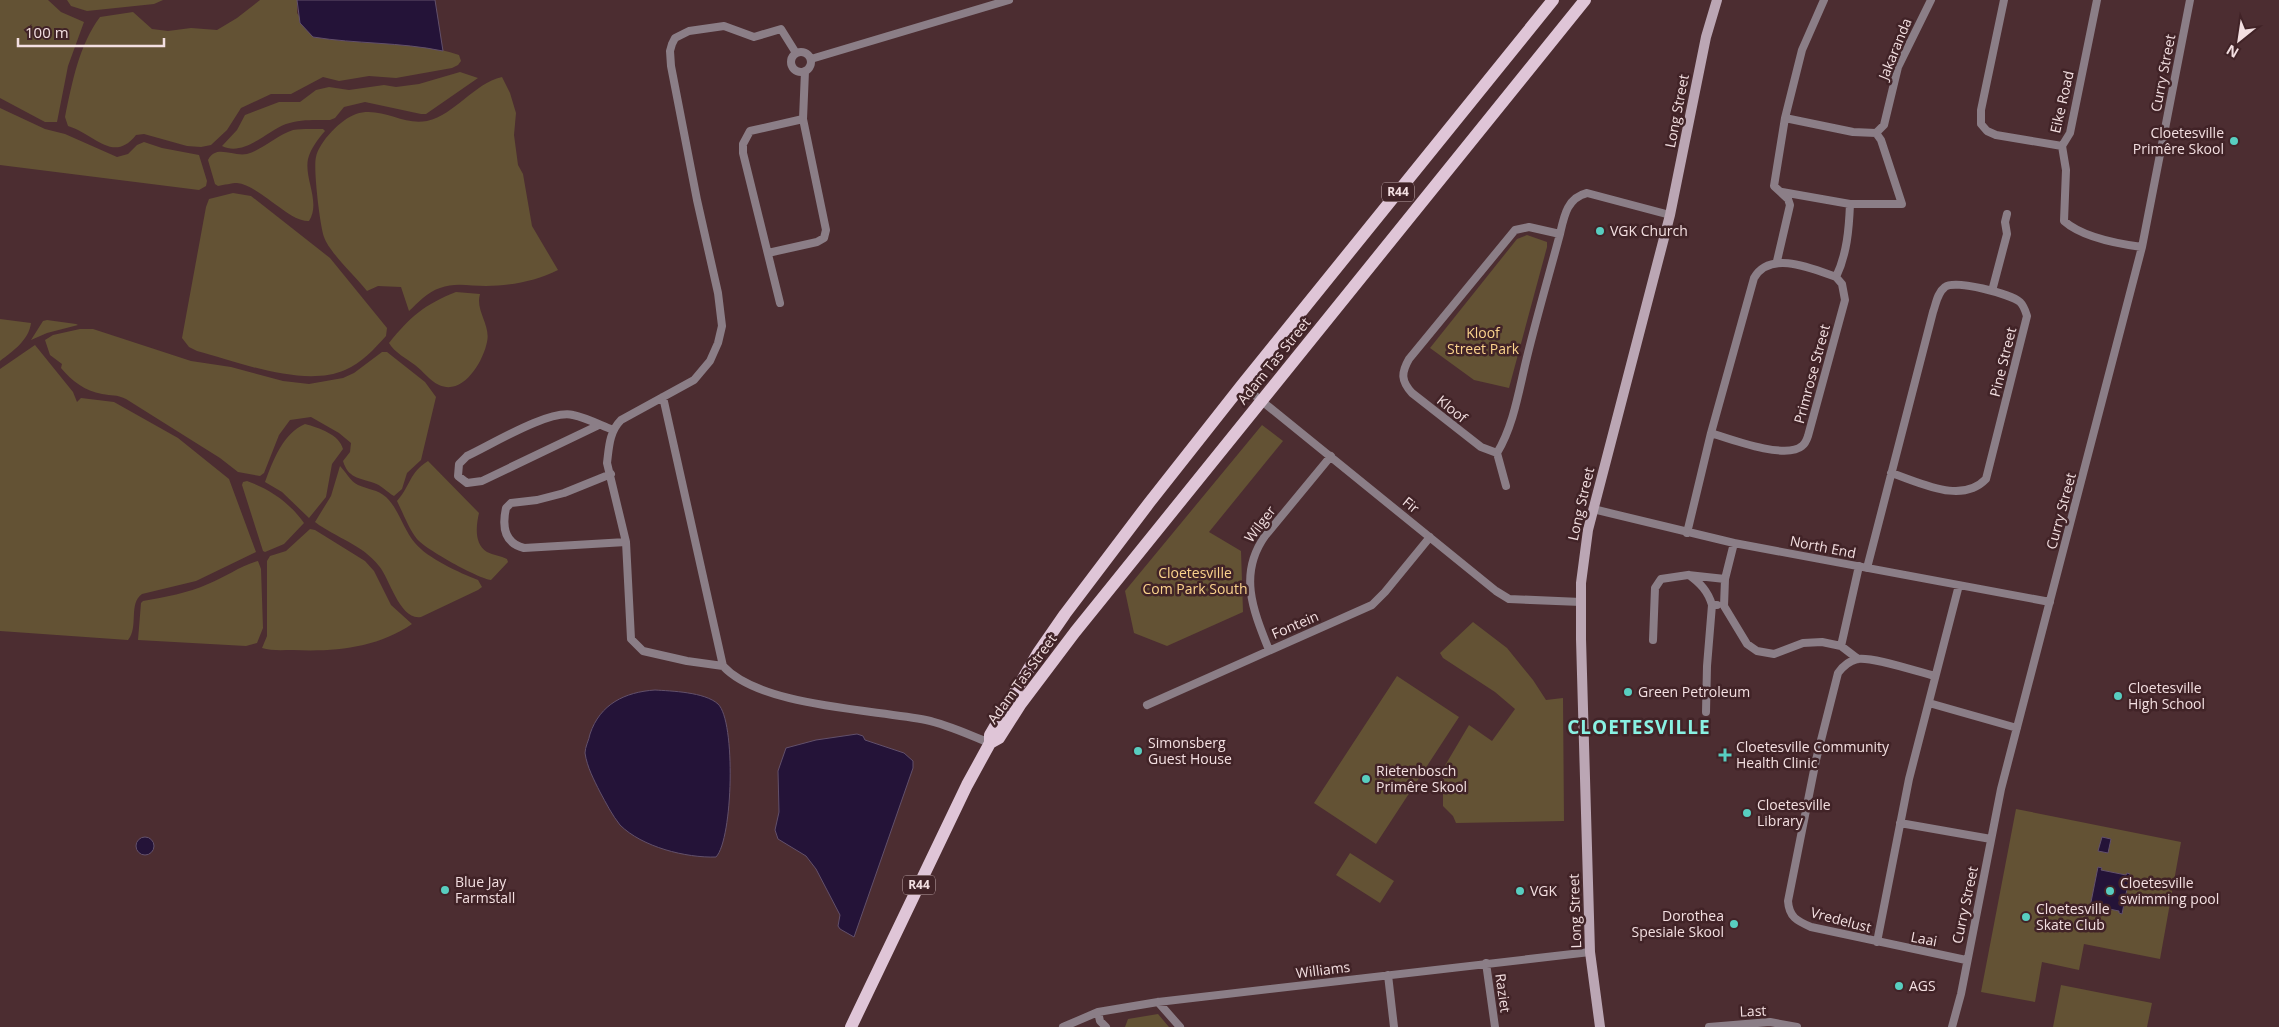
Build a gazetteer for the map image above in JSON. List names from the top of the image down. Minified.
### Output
{"streets":{"main road":["R44","Adam Tas Street"],"street":["Jakaranda","Curry Street","Eike Road","Long Street","Pine Street","Primrose Street","Kloof","Fir","Wilger","North End","Fontein","Vredelust","Laai","Williams","Raziet","Last"]},"crossings":[["Curry Street","North End"],["Curry Street","Laai"],["Long Street","Fir"],["Long Street","North End"],["Long Street","Williams"],["Adam Tas Street","Fir"],["Pine Street","North End"],["Fir","Wilger"],["Fir","Fontein"],["Wilger","Fontein"],["North End","Vredelust"],["Vredelust","Laai"],["Williams","Raziet"]],"districts":["CLOETESVILLE"],"parks":["Kloof Street Park","Cloetesville Com Park South"],"places":{"other":["Cloetesville Primêre Skool","VGK Church","Green Petroleum","Cloetesville High School","Simonsberg Guest House","Rietenbosch Primêre Skool","Cloetesville Library","Blue Jay Farmstall","VGK","Cloetesville swimming pool","Cloetesville Skate Club","Dorothea Spesiale Skool","AGS"],"health":["Cloetesville Community Health Clinic"]},"scale_bar":"100 m","north":"bottom left"}
